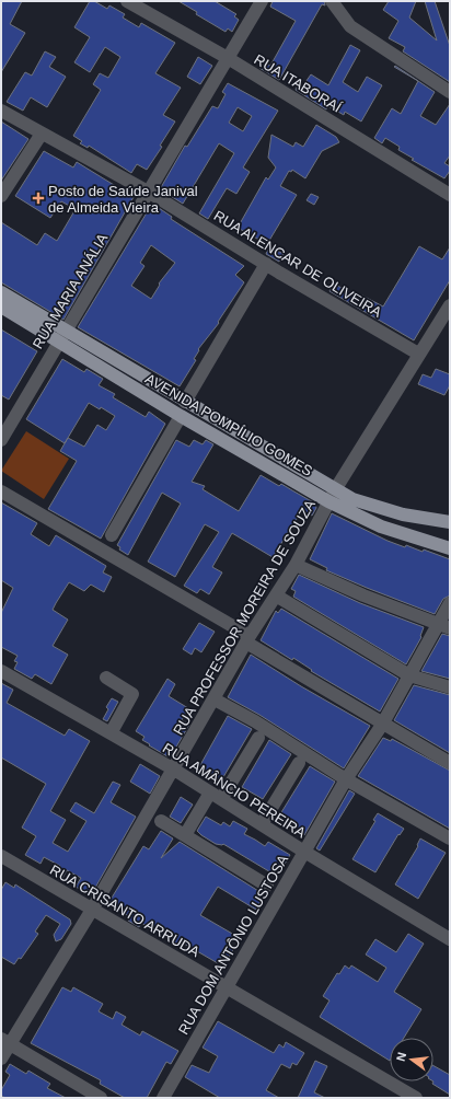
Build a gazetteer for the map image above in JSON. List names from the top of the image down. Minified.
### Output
{"streets":{"main road":["AVENIDA POMPÍLIO GOMES"],"street":["RUA ITABORAÍ","RUA ALENCAR DE OLIVEIRA","RUA MARIA ANÁLIA","RUA PROFESSOR MOREIRA DE SOUZA","RUA AMÂNCIO PEREIRA","RUA CRISANTO ARRUDA","RUA DOM ANTÔNIO LUSTOSA"]},"crossings":[["RUA ITABORAÍ","RUA MARIA ANÁLIA"],["RUA ALENCAR DE OLIVEIRA","RUA MARIA ANÁLIA"],["RUA ALENCAR DE OLIVEIRA","RUA PROFESSOR MOREIRA DE SOUZA"],["RUA MARIA ANÁLIA","AVENIDA POMPÍLIO GOMES"],["AVENIDA POMPÍLIO GOMES","RUA PROFESSOR MOREIRA DE SOUZA"],["RUA PROFESSOR MOREIRA DE SOUZA","RUA AMÂNCIO PEREIRA"],["RUA PROFESSOR MOREIRA DE SOUZA","RUA CRISANTO ARRUDA"],["RUA AMÂNCIO PEREIRA","RUA DOM ANTÔNIO LUSTOSA"],["RUA CRISANTO ARRUDA","RUA DOM ANTÔNIO LUSTOSA"]],"places":{"health":["Posto de Saúde Janival de Almeida Vieira"]},"north":"left"}
